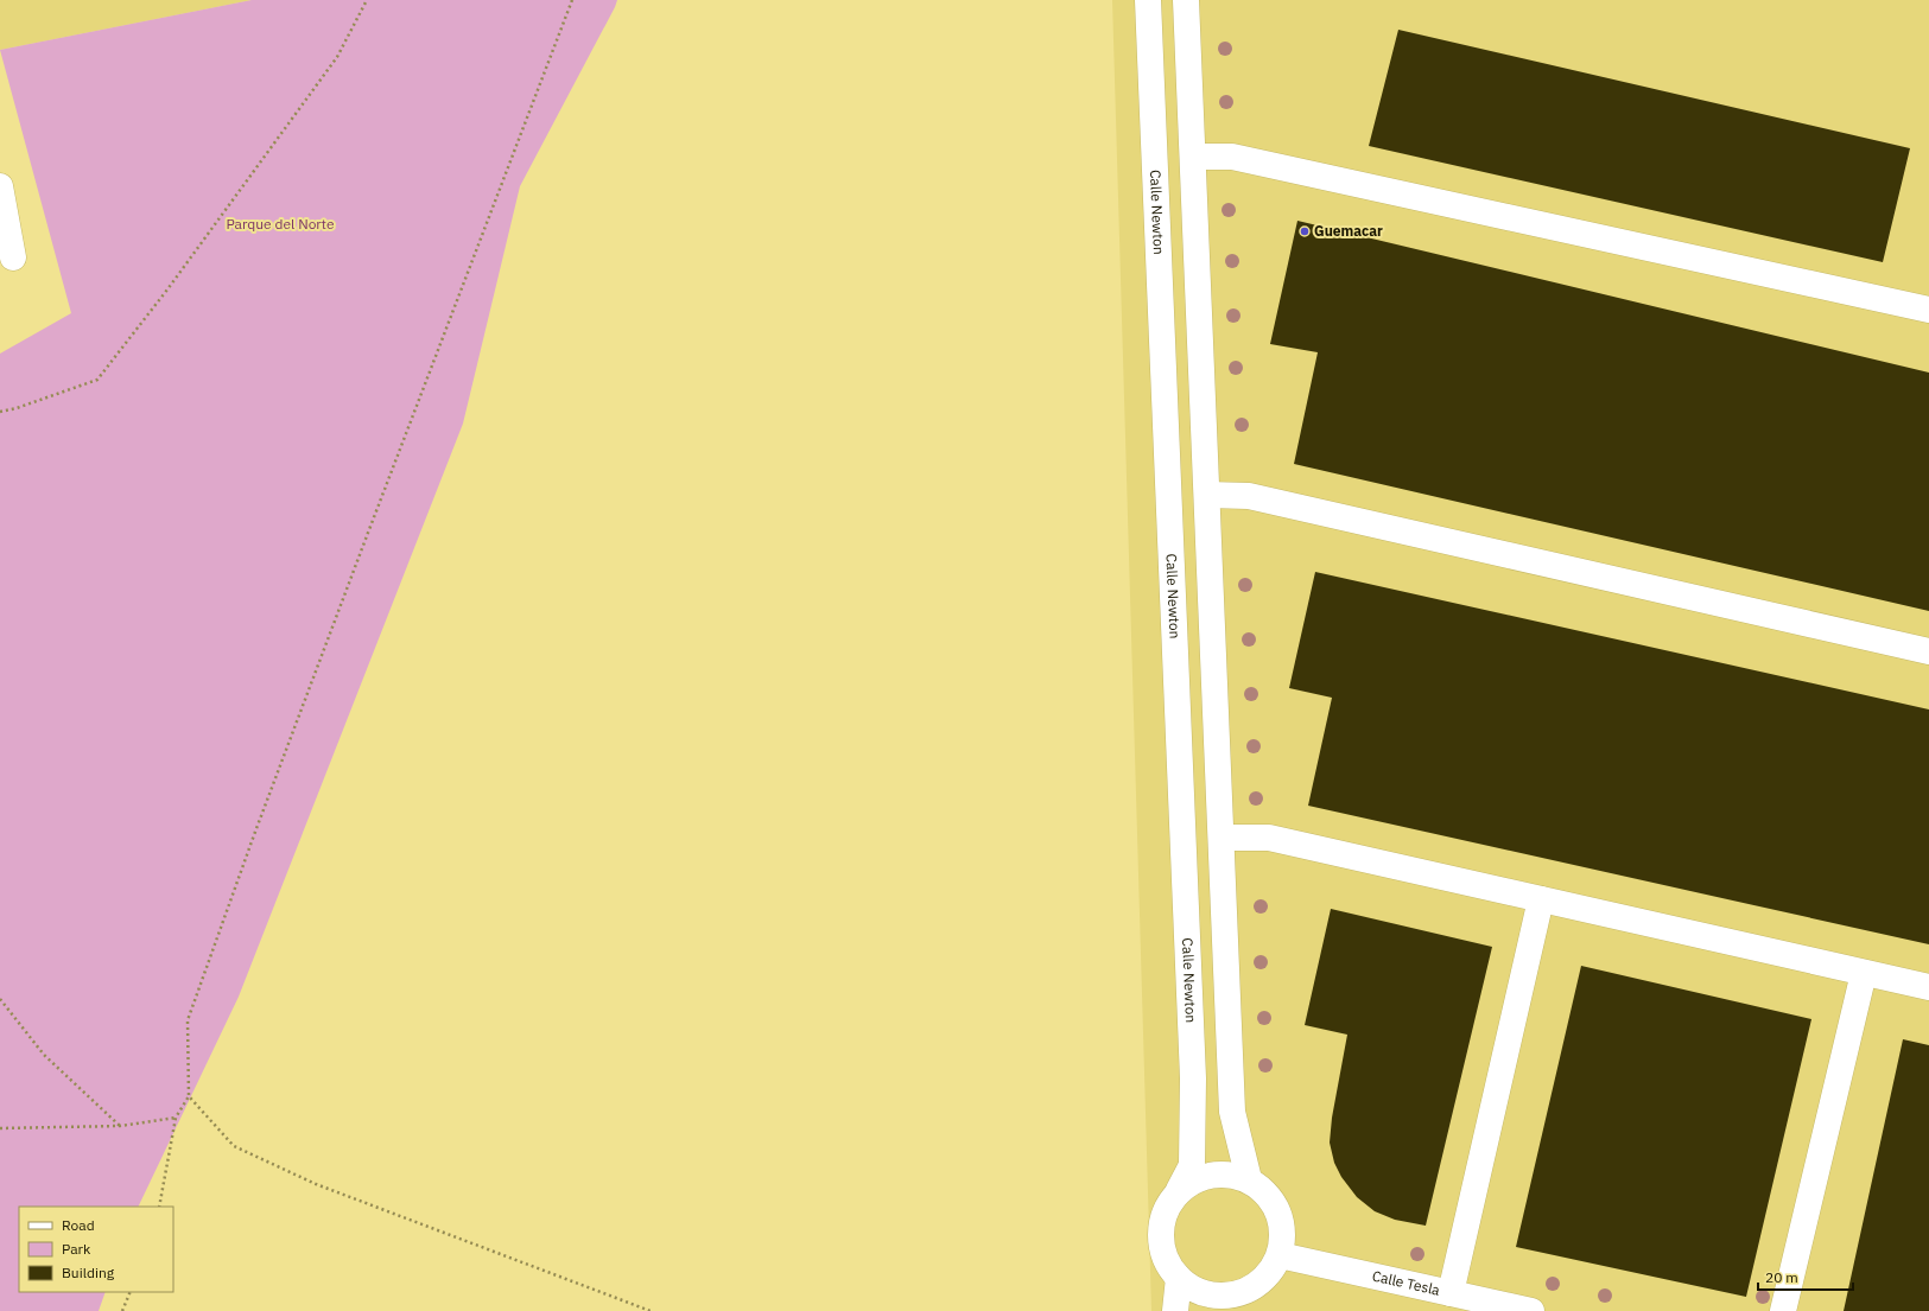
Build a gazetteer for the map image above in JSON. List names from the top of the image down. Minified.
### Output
{"streets":{"street":["Calle Newton","Calle Tesla"]},"crossings":[["Calle Newton","Calle Tesla"]],"parks":["Parque del Norte"],"places":["Guemacar"],"legend":["Road","Park","Building"],"scale_bar":"20 m"}
